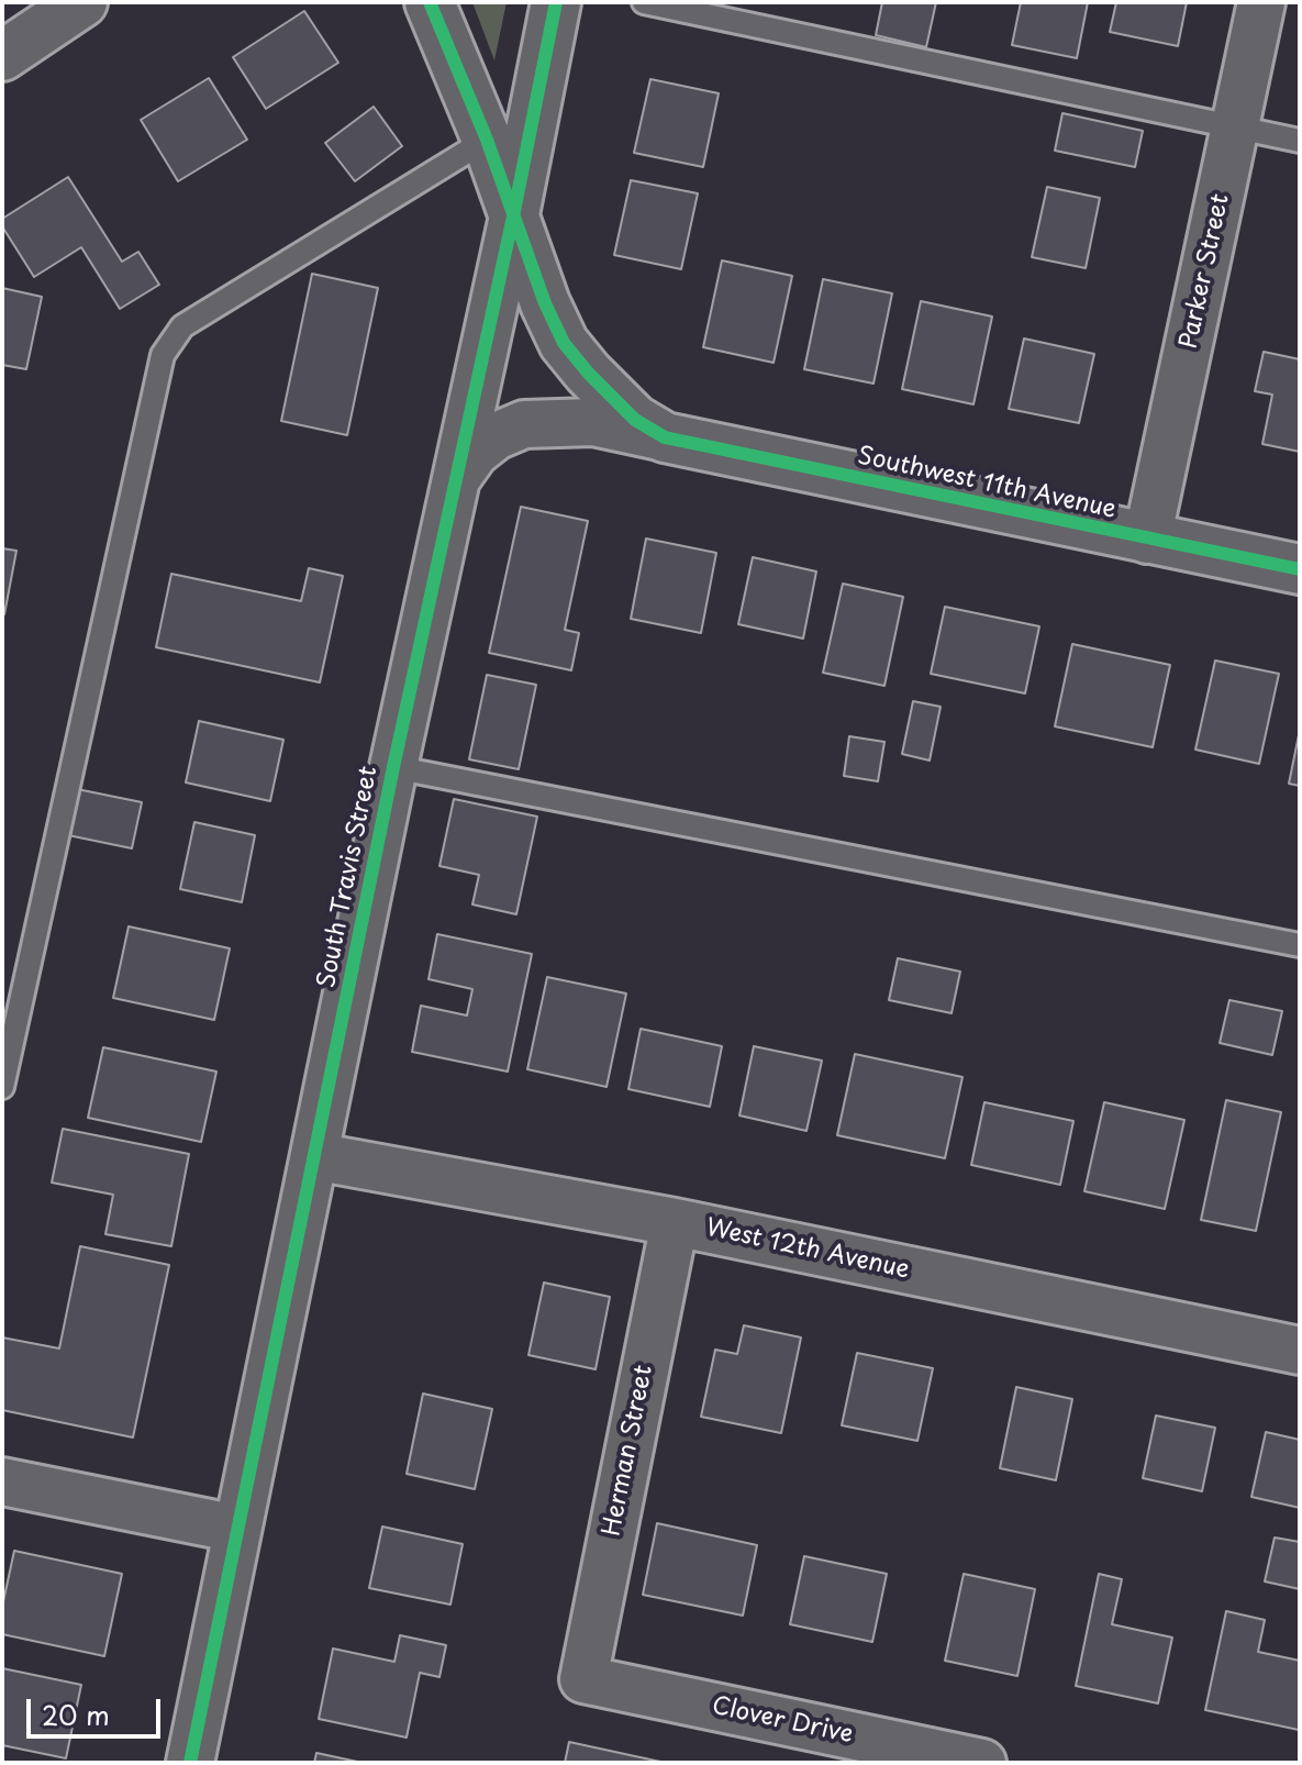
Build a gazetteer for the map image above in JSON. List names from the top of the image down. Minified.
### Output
{"streets":{"street":["Parker Street","Southwest 11th Avenue","South Travis Street","West 12th Avenue","Herman Street","Clover Drive"]},"crossings":[["Parker Street","Southwest 11th Avenue"],["Southwest 11th Avenue","South Travis Street"],["South Travis Street","West 12th Avenue"],["West 12th Avenue","Herman Street"],["Herman Street","Clover Drive"]],"scale_bar":"20 m"}
